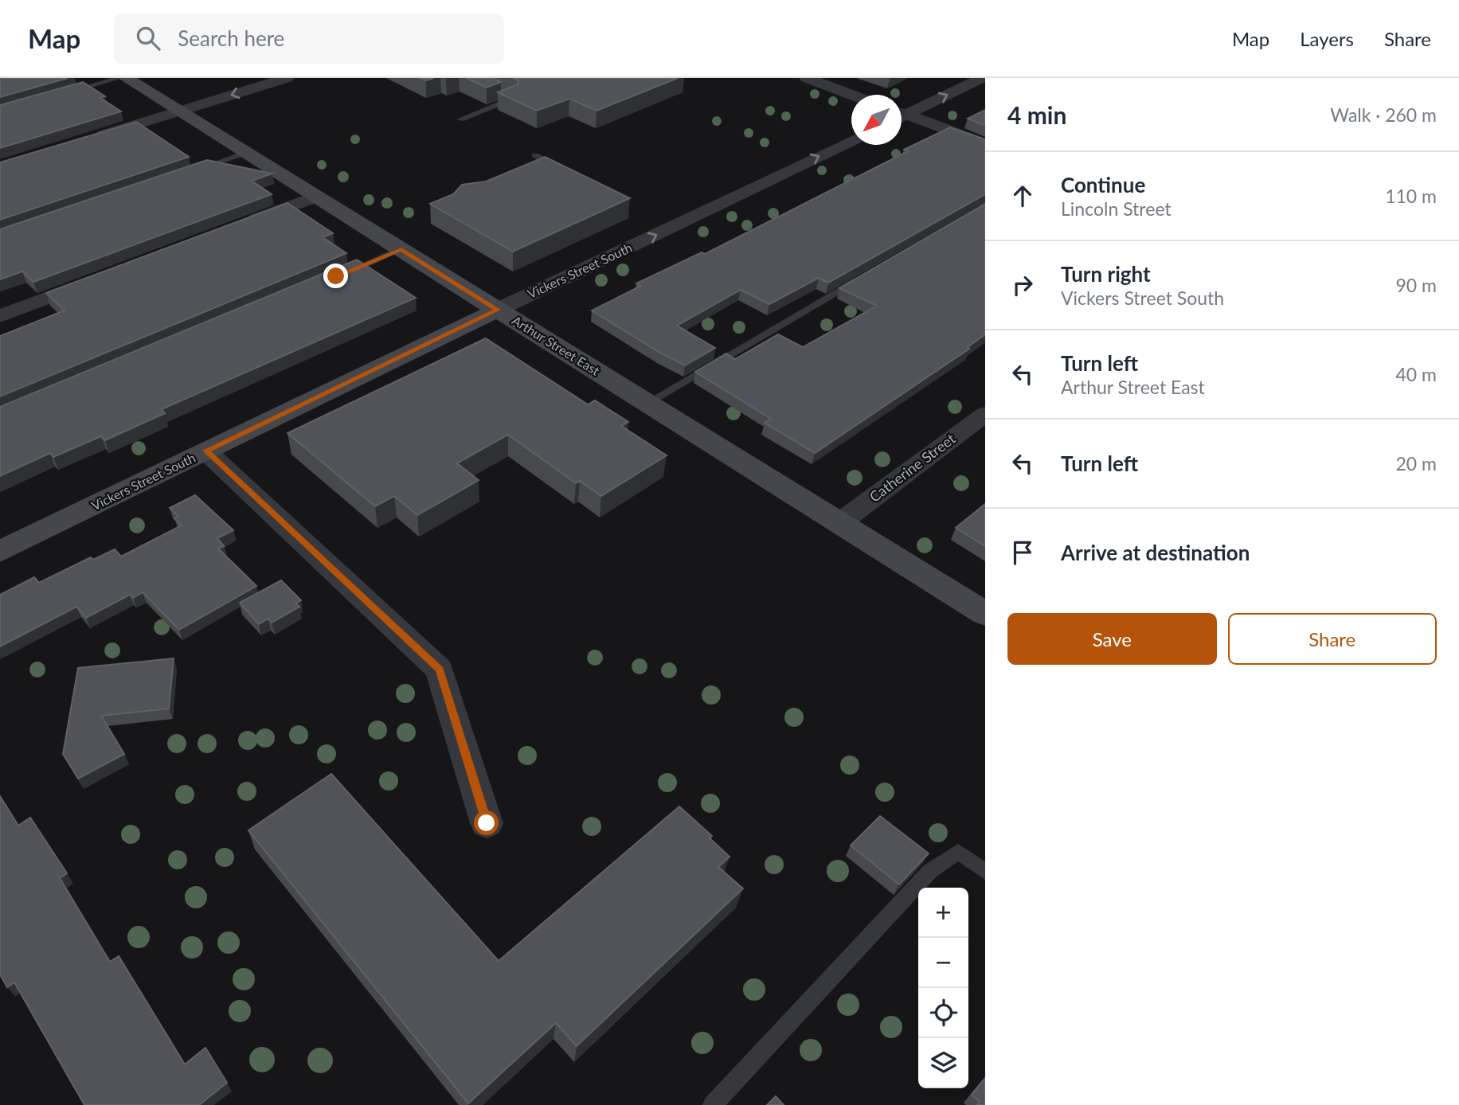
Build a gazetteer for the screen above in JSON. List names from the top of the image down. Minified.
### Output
{"streets":{"main road":["Vickers Street South","Arthur Street East"],"street":["Catherine Street"]},"crossings":[["Vickers Street South","Arthur Street East"],["Arthur Street East","Catherine Street"]],"one_way":["Vickers Street South"],"north":"bottom left","page":{"header":"Map","search":"Search here","nav":["Map","Layers","Share"],"heading":["4 min","Walk · 260 m"],"list":[["Continue","Lincoln Street","110 m"],["Turn right","Vickers Street South","90 m"],["Turn left","Arthur Street East","40 m"],["Turn left","20 m"],"Arrive at destination"],"buttons":["Save","Share"],"map_buttons":["+","−"]}}
